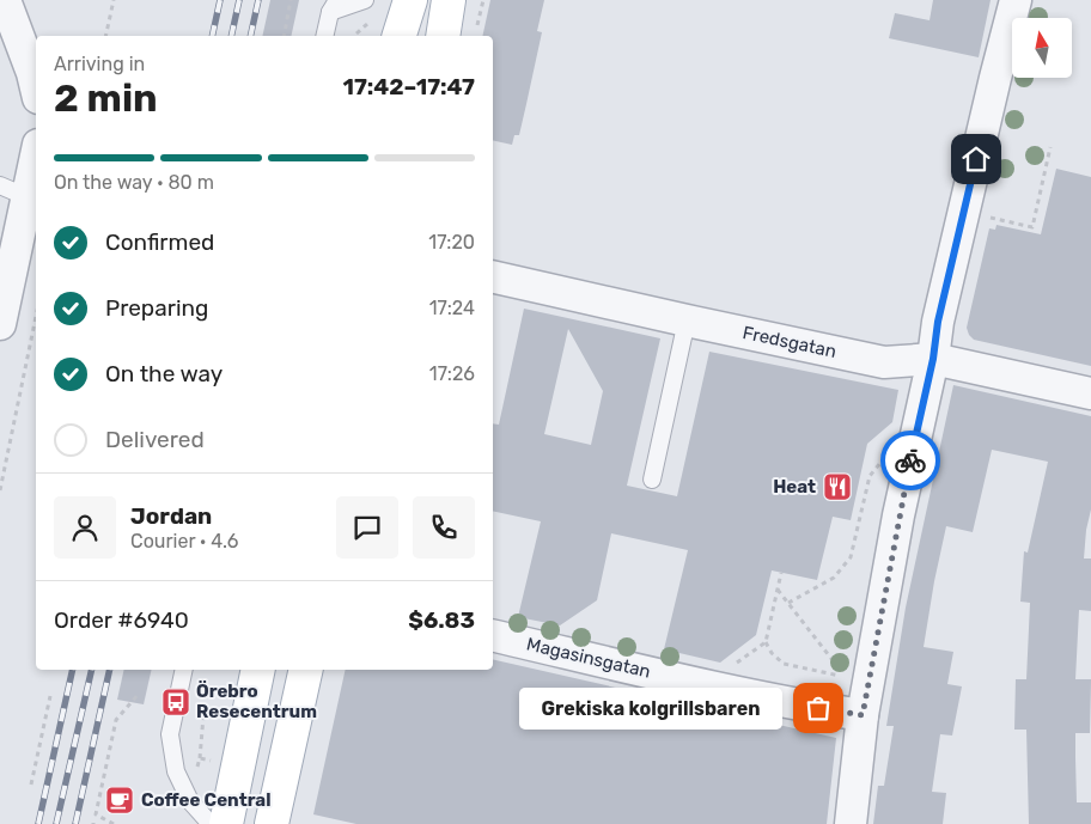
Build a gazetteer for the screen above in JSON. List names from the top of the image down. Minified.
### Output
{"streets":{"street":["Fredsgatan","Magasinsgatan"]},"places":{"restaurant":["Heat"],"bus stop":["Örebro Resecentrum"],"other":["Grekiska kolgrillsbaren"],"cafe":["Coffee Central"]},"north":"top","page":{"heading":["2 min","Arriving in","17:42–17:47"],"panel":["Jordan","Courier · 4.6","Order #6940","$6.83"],"bar":"On the way · 80 m","list":[["Confirmed","17:20"],["Preparing","17:24"],["On the way","17:26"],"Delivered"],"bubble":"Grekiska kolgrillsbaren"}}
